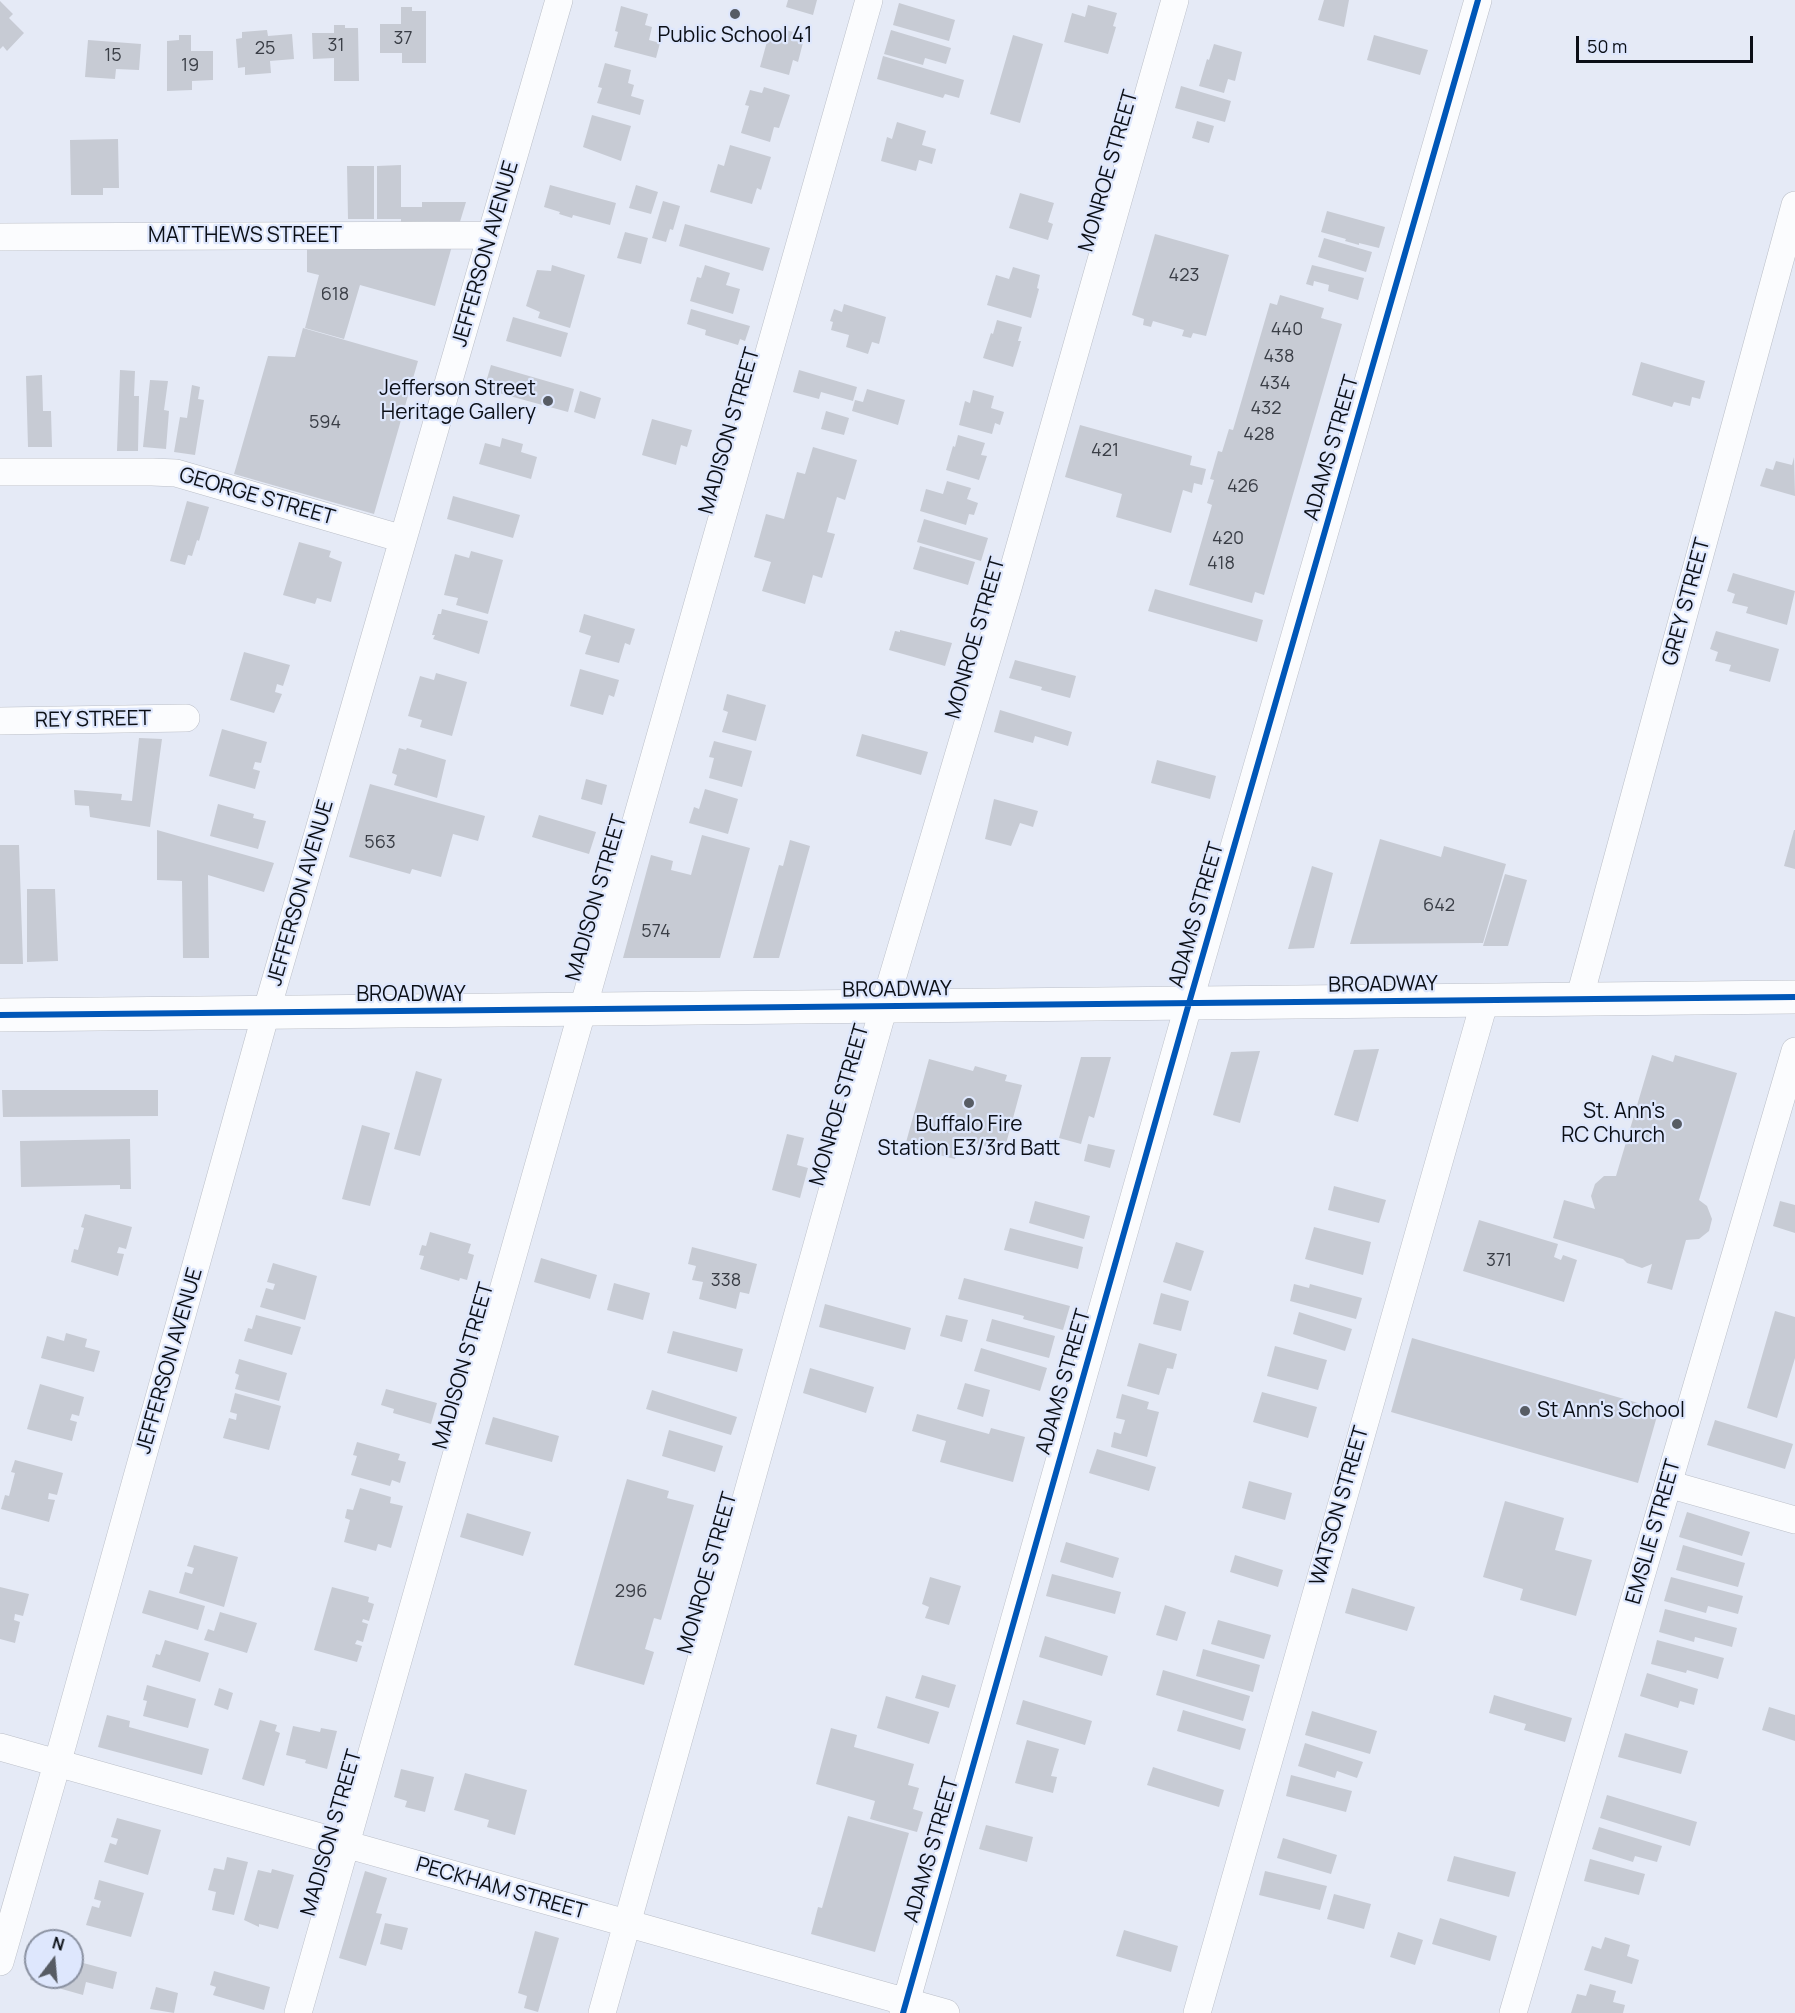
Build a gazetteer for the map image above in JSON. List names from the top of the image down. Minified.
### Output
{"streets":{"main road":["BROADWAY"],"street":["MONROE STREET","MATTHEWS STREET","JEFFERSON AVENUE","MADISON STREET","ADAMS STREET","GEORGE STREET","GREY STREET","REY STREET","WATSON STREET","EMSLIE STREET","PECKHAM STREET"]},"crossings":[["MONROE STREET","BROADWAY"],["MONROE STREET","PECKHAM STREET"],["MATTHEWS STREET","JEFFERSON AVENUE"],["JEFFERSON AVENUE","GEORGE STREET"],["JEFFERSON AVENUE","BROADWAY"],["JEFFERSON AVENUE","PECKHAM STREET"],["MADISON STREET","BROADWAY"],["MADISON STREET","PECKHAM STREET"],["ADAMS STREET","BROADWAY"],["ADAMS STREET","PECKHAM STREET"],["GREY STREET","BROADWAY"],["BROADWAY","WATSON STREET"]],"places":["Public School 41","Jefferson Street Heritage Gallery","Buffalo Fire Station E3/3rd Batt","St. Ann's RC Church","St Ann's School"],"house_numbers":["37","31","25","15","19","423","618","440","438","434","432","594","428","421","426","420","418","563","642","574","371","338","296"],"scale_bar":"50 m","north":"top"}
